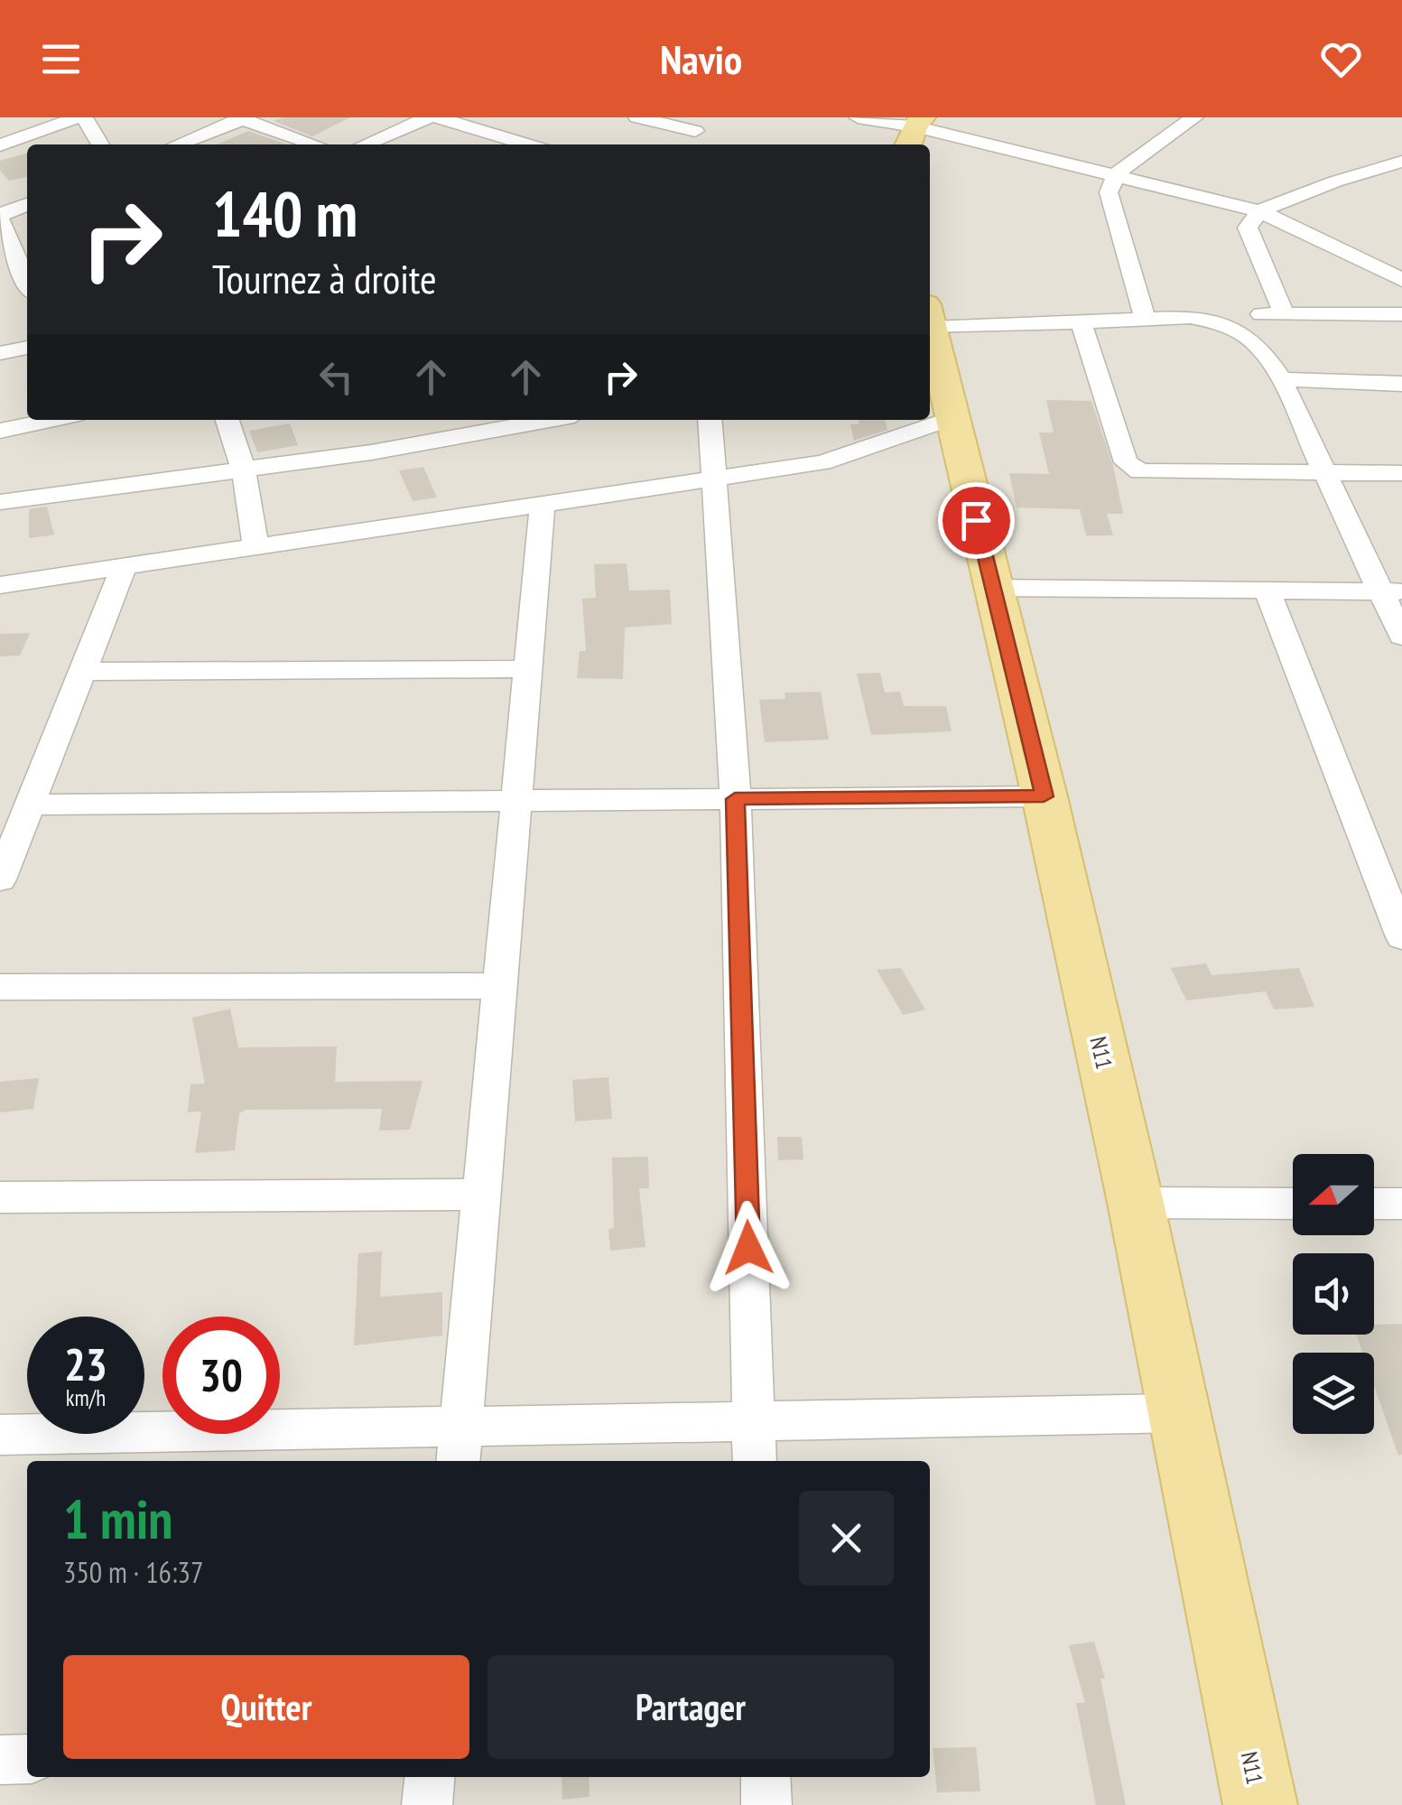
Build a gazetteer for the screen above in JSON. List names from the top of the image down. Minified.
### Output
{"streets":{"main road":["N11"]},"north":"left","page":{"header":"Navio","turn":["140 m","Tournez à droite"],"speed":"23 km/h","limit":"30","heading":["1 min","350 m · 16:37"],"buttons":["Quitter","Partager"]}}
